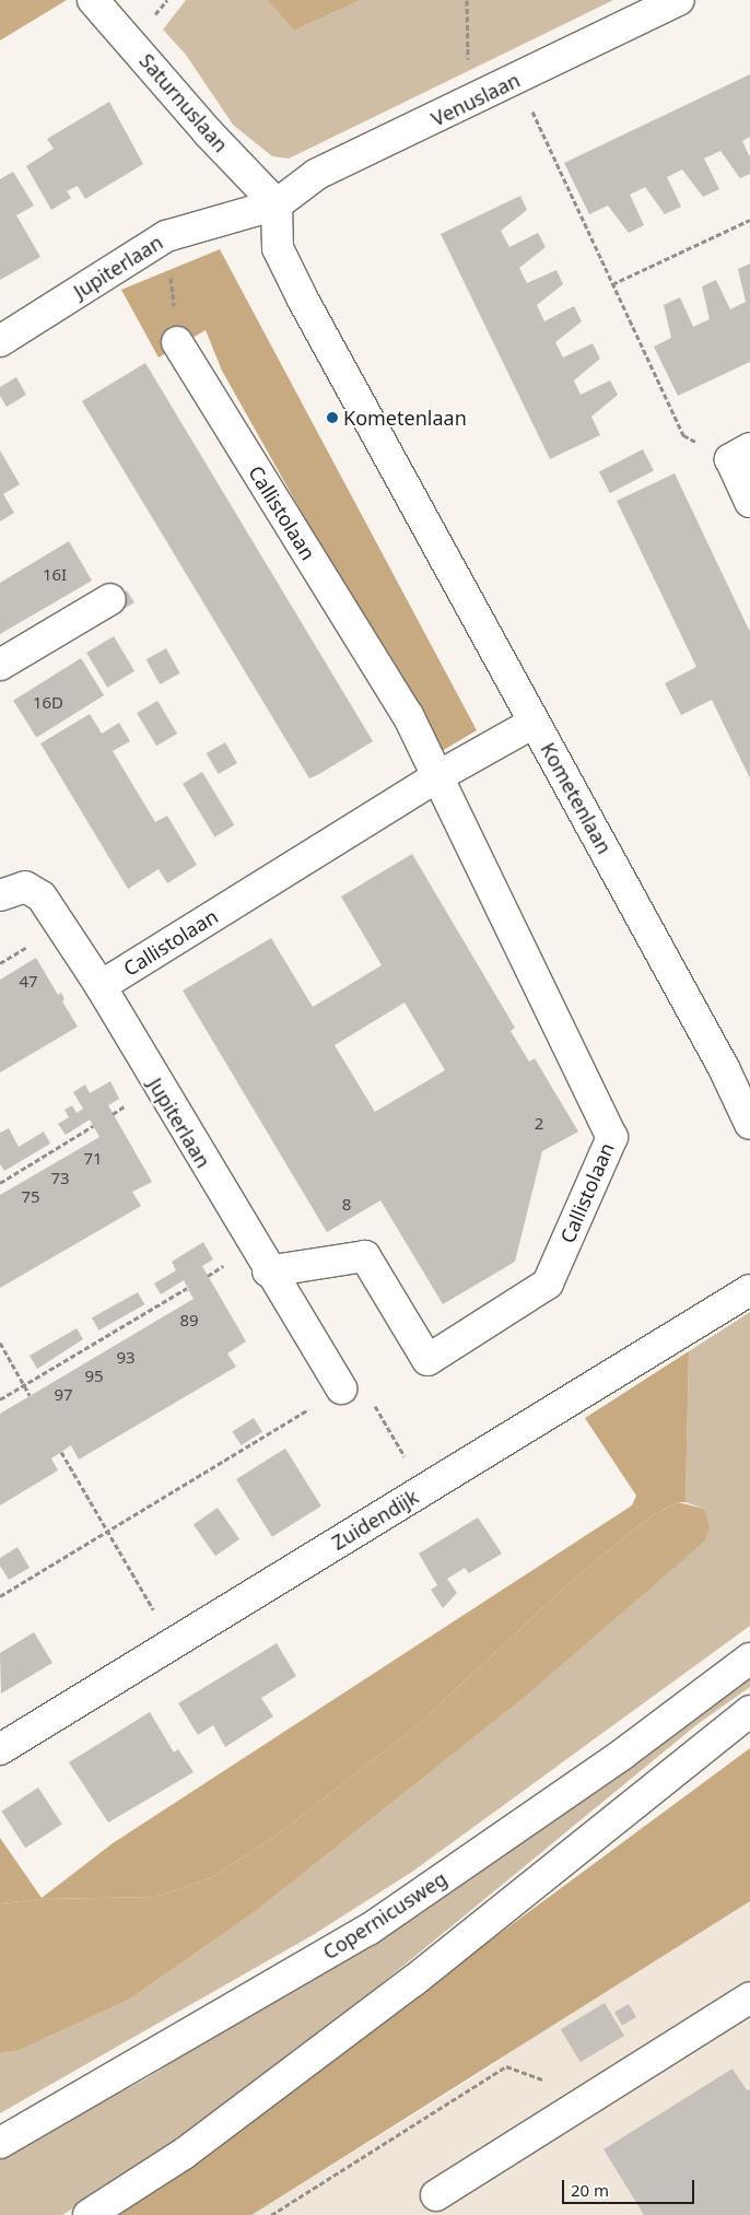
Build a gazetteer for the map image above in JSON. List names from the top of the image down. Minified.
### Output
{"streets":{"street":["Venuslaan","Saturnuslaan","Jupiterlaan","Callistolaan","Kometenlaan","Zuidendijk","Copernicusweg"]},"crossings":[["Venuslaan","Saturnuslaan"],["Venuslaan","Jupiterlaan"],["Venuslaan","Kometenlaan"],["Saturnuslaan","Jupiterlaan"],["Saturnuslaan","Kometenlaan"],["Jupiterlaan","Callistolaan"],["Jupiterlaan","Kometenlaan"],["Callistolaan","Kometenlaan"]],"places":["Kometenlaan"],"house_numbers":["16I","16D","47","2","71","73","75","8","89","93","95","97"],"scale_bar":"20 m"}
